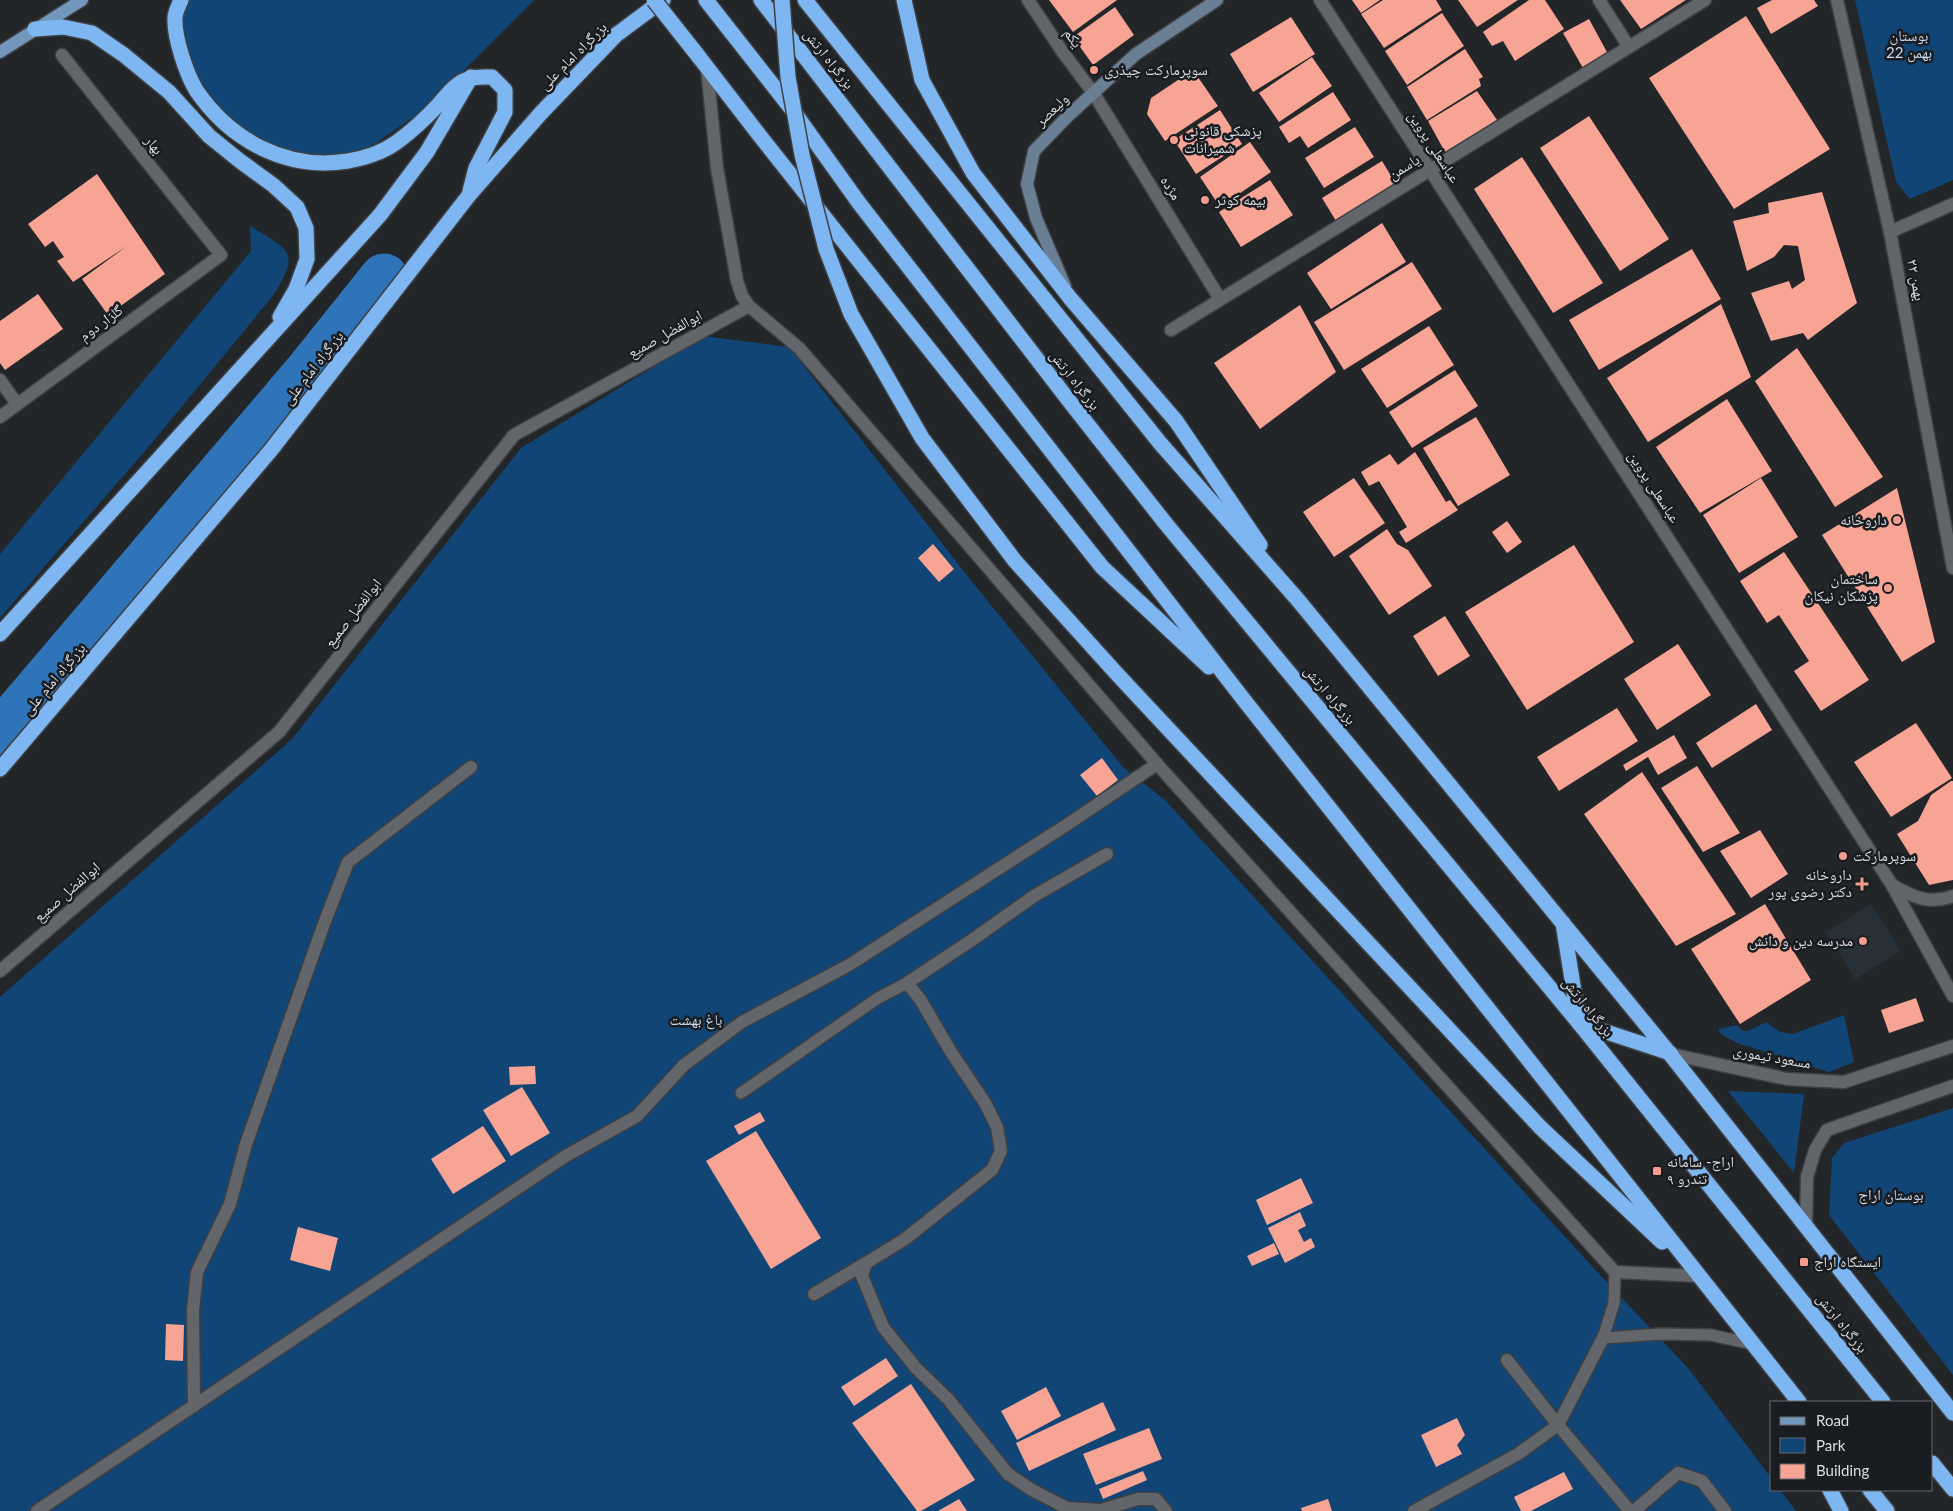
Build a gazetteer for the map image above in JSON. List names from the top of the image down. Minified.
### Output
{"streets":{"highway":["بزرگراه امام علی","بزرگراه ارتش"],"main road":["ولیعصر"],"street":["یکم","بهار","عباسعلی پروین","یاسمن","مژده","۲۲ بهمن","گلزار دوم","ابوالفضل صمیع","مسعود تیموری"]},"crossings":[["یکم","ولیعصر"],["یکم","مژده"],["ولیعصر","مژده"],["بهار","گلزار دوم"],["عباسعلی پروین","یاسمن"],["یاسمن","مژده"]],"parks":["بوستان 22 بهمن","باغ بهشت","بوستان اراج"],"places":{"other":["سوپرمارکت چیذری","پزشکی قانونی شمیرانات","بیمه کوثر","داروخانه","ساختمان پزشکان نیکان","سوپرمارکت","مدرسه دین و دانش"],"health":["داروخانه دکتر رضوی پور"],"transit":["اراج- سامانه ۹ تندرو","ایستگاه اراج"]},"legend":["Road","Park","Building"]}
